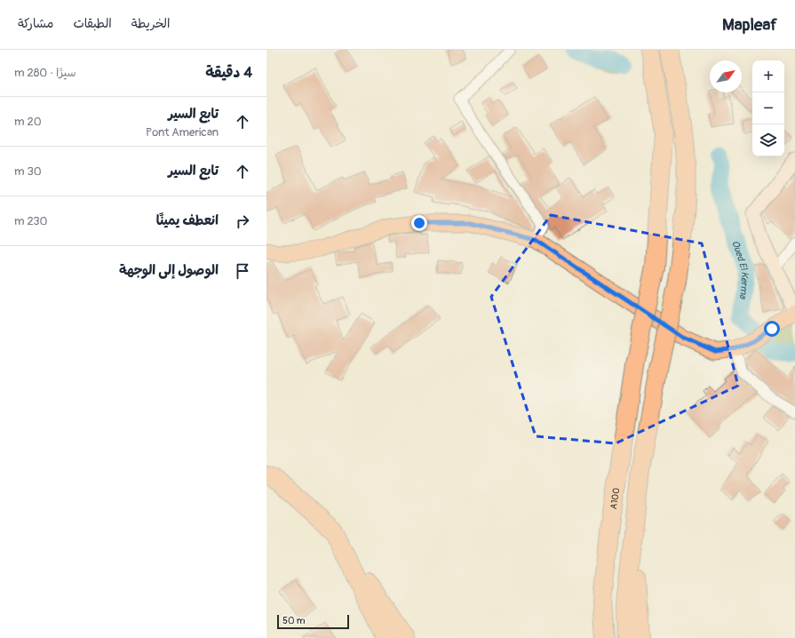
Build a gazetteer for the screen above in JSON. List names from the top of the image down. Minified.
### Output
{"streets":{"highway":["A100"]},"water":["Oued El Kerma"],"scale_bar":"50 m","north":"top right","page":{"header":"Mapleaf","nav":["الخريطة","الطبقات","مشاركة"],"heading":["4 دقيقة","سيرًا · 280 m"],"map_buttons":["+","−"],"list":[["تابع السير","Pont American","20 m"],["تابع السير","30 m"],["انعطف يمينًا","230 m"],"الوصول إلى الوجهة"],"scale":"50 m"}}
